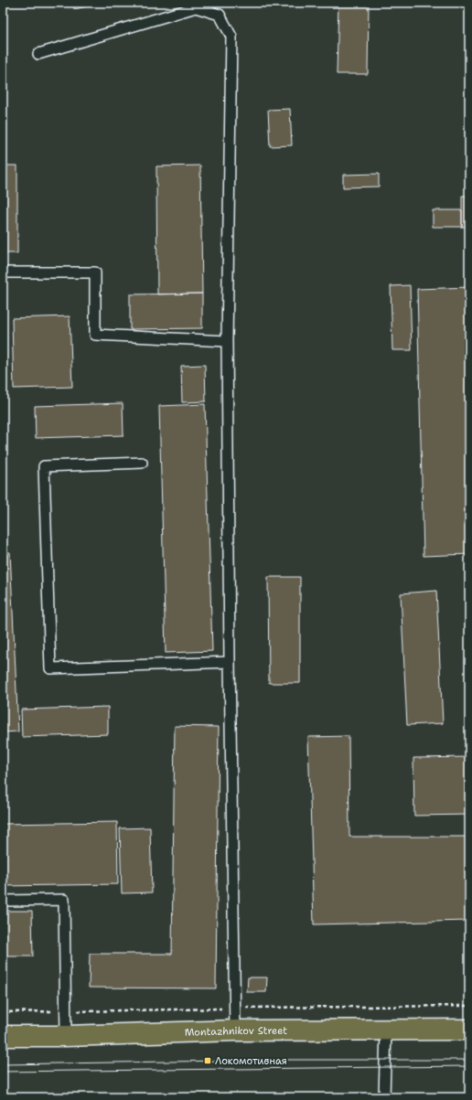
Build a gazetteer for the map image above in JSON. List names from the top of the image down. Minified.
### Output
{"streets":{"main road":["Montazhnikov Street"]},"places":{"transit":["Локомотивная"]}}
